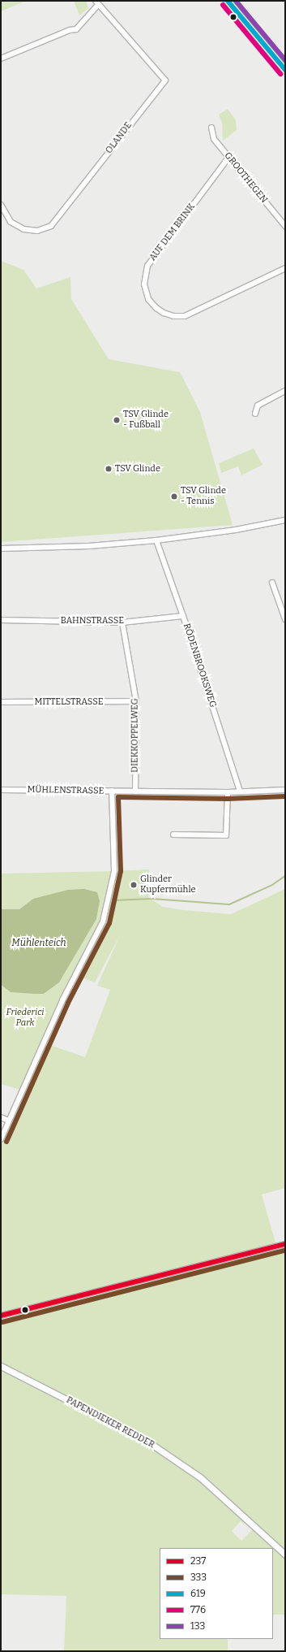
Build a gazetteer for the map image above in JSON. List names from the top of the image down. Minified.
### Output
{"streets":{"street":["OLANDE","GROOTHEGEN","AUF DEM BRINK","BAHNSTRASSE","RÖDENBROOKSWEG","MITTELSTRASSE","DIEKKOPPELWEG","MÜHLENSTRASSE","PAPENDIEKER REDDER"]},"crossings":[["GROOTHEGEN","AUF DEM BRINK"],["BAHNSTRASSE","RÖDENBROOKSWEG"],["BAHNSTRASSE","DIEKKOPPELWEG"],["RÖDENBROOKSWEG","MÜHLENSTRASSE"],["MITTELSTRASSE","DIEKKOPPELWEG"],["DIEKKOPPELWEG","MÜHLENSTRASSE"]],"water":["Mühlenteich"],"parks":["Friederici Park"],"places":["TSV Glinde - Fußball","TSV Glinde","TSV Glinde - Tennis","Glinder Kupfermühle"],"lines":["transit line 619","transit line 133","transit line 776","transit line 333","transit line 237"],"legend":["237","333","619","776","133"]}
